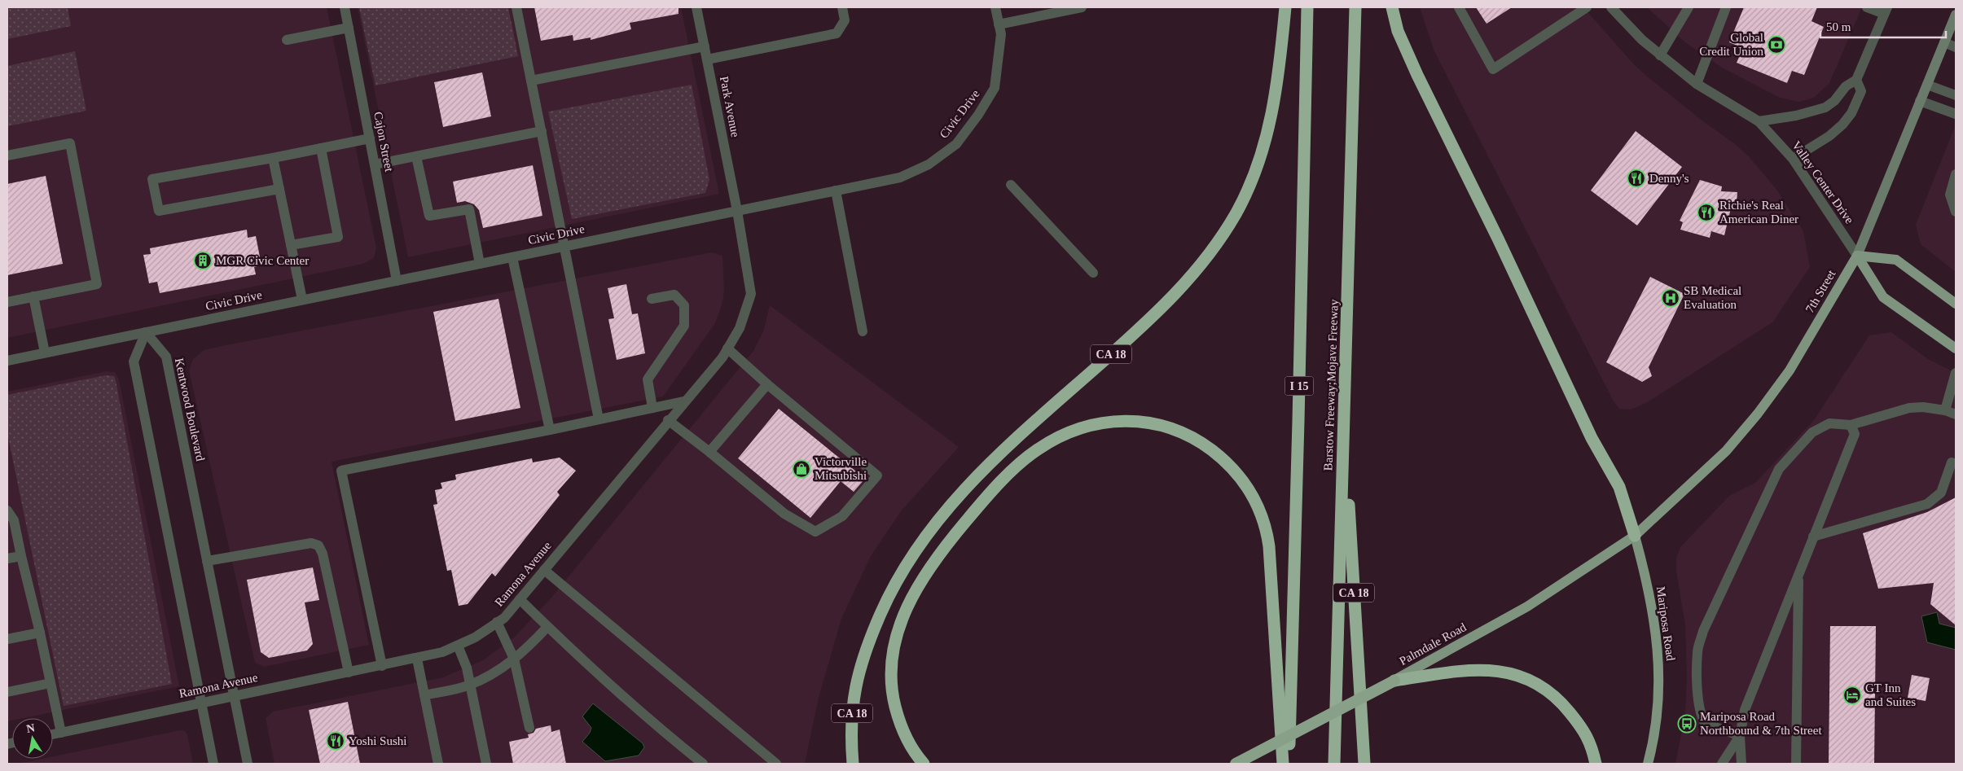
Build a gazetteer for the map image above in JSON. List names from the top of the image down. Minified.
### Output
{"streets":{"highway":["CA 18","Barstow Freeway;Mojave Freeway","I 15","Palmdale Road"],"main road":["7th Street","Mariposa Road"],"street":["Park Avenue","Civic Drive","Cajon Street","Valley Center Drive","Kentwood Boulevard","Ramona Avenue"]},"crossings":[["Park Avenue","Civic Drive"],["Park Avenue","Ramona Avenue"],["Civic Drive","Cajon Street"],["Civic Drive","Kentwood Boulevard"],["Civic Drive","Ramona Avenue"],["Valley Center Drive","7th Street"],["7th Street","Mariposa Road"],["7th Street","Palmdale Road"],["CA 18","Barstow Freeway;Mojave Freeway"],["Kentwood Boulevard","Ramona Avenue"],["Mariposa Road","Palmdale Road"]],"places":{"bank":["Global Credit Union"],"restaurant":["Denny's","Richie's Real American Diner","Yoshi Sushi"],"building":["MGR Civic Center"],"hospital":["SB Medical Evaluation"],"shop":["Victorville Mitsubishi"],"hotel":["GT Inn and Suites"],"bus stop":["Mariposa Road Northbound & 7th Street"]},"scale_bar":"50 m","north":"top"}
